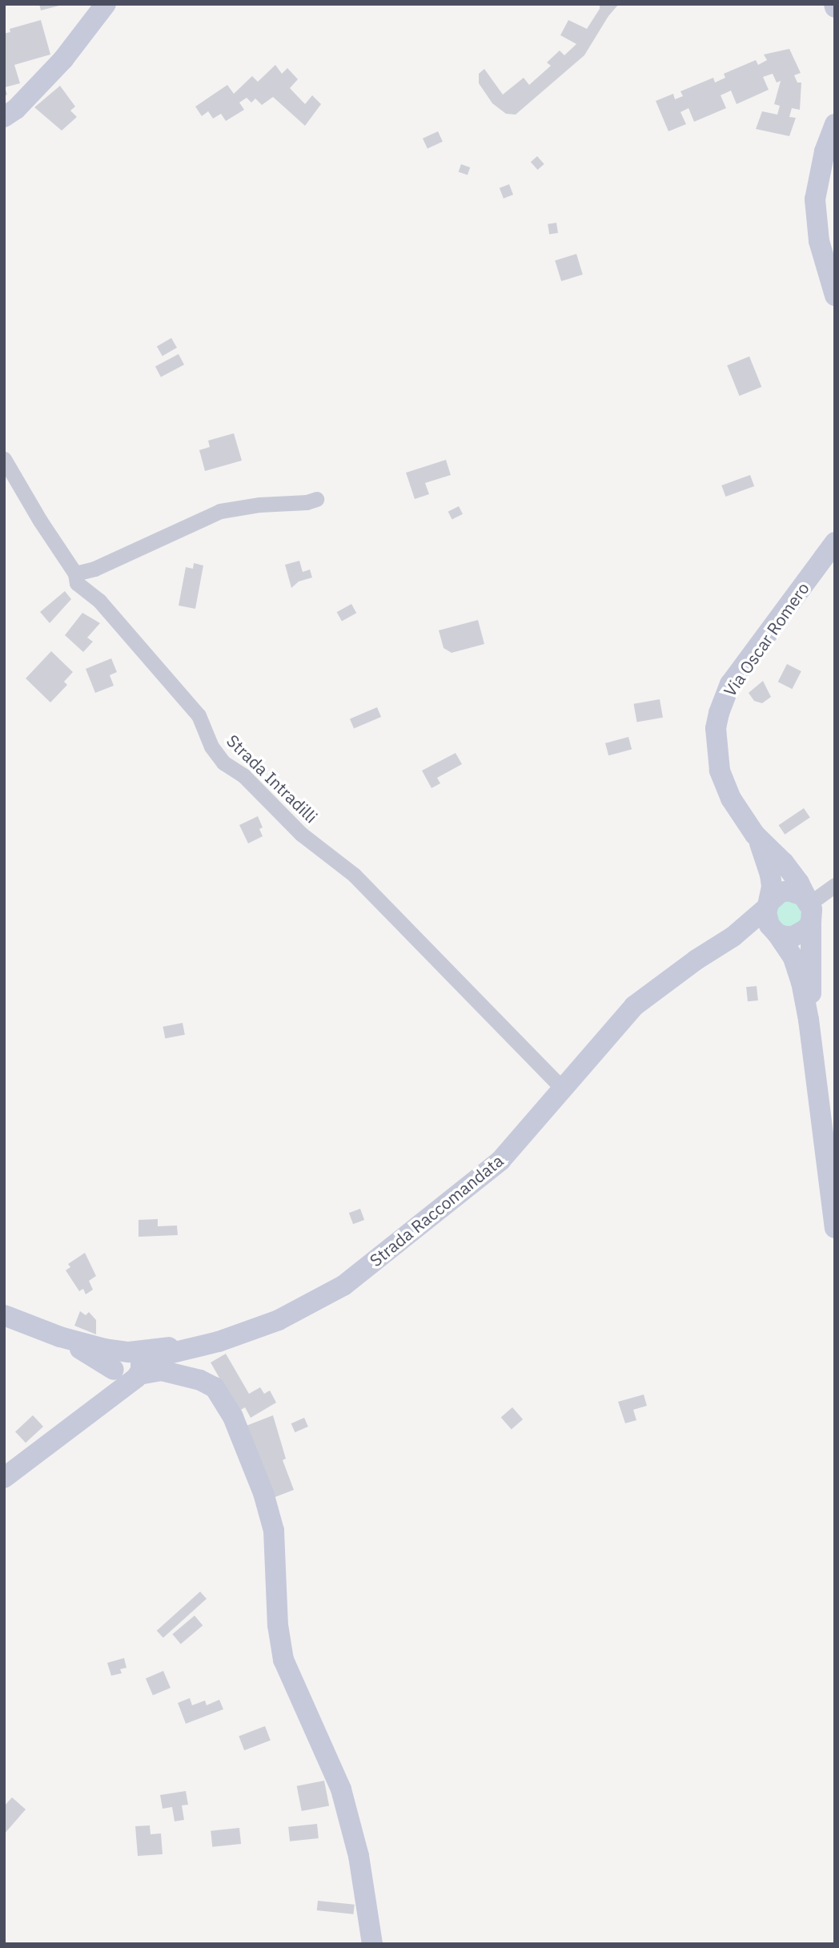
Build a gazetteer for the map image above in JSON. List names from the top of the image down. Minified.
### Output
{"streets":{"street":["Via Oscar Romero","Strada Intradilli","Strada Raccomandata"]},"crossings":[["Strada Intradilli","Strada Raccomandata"]]}
